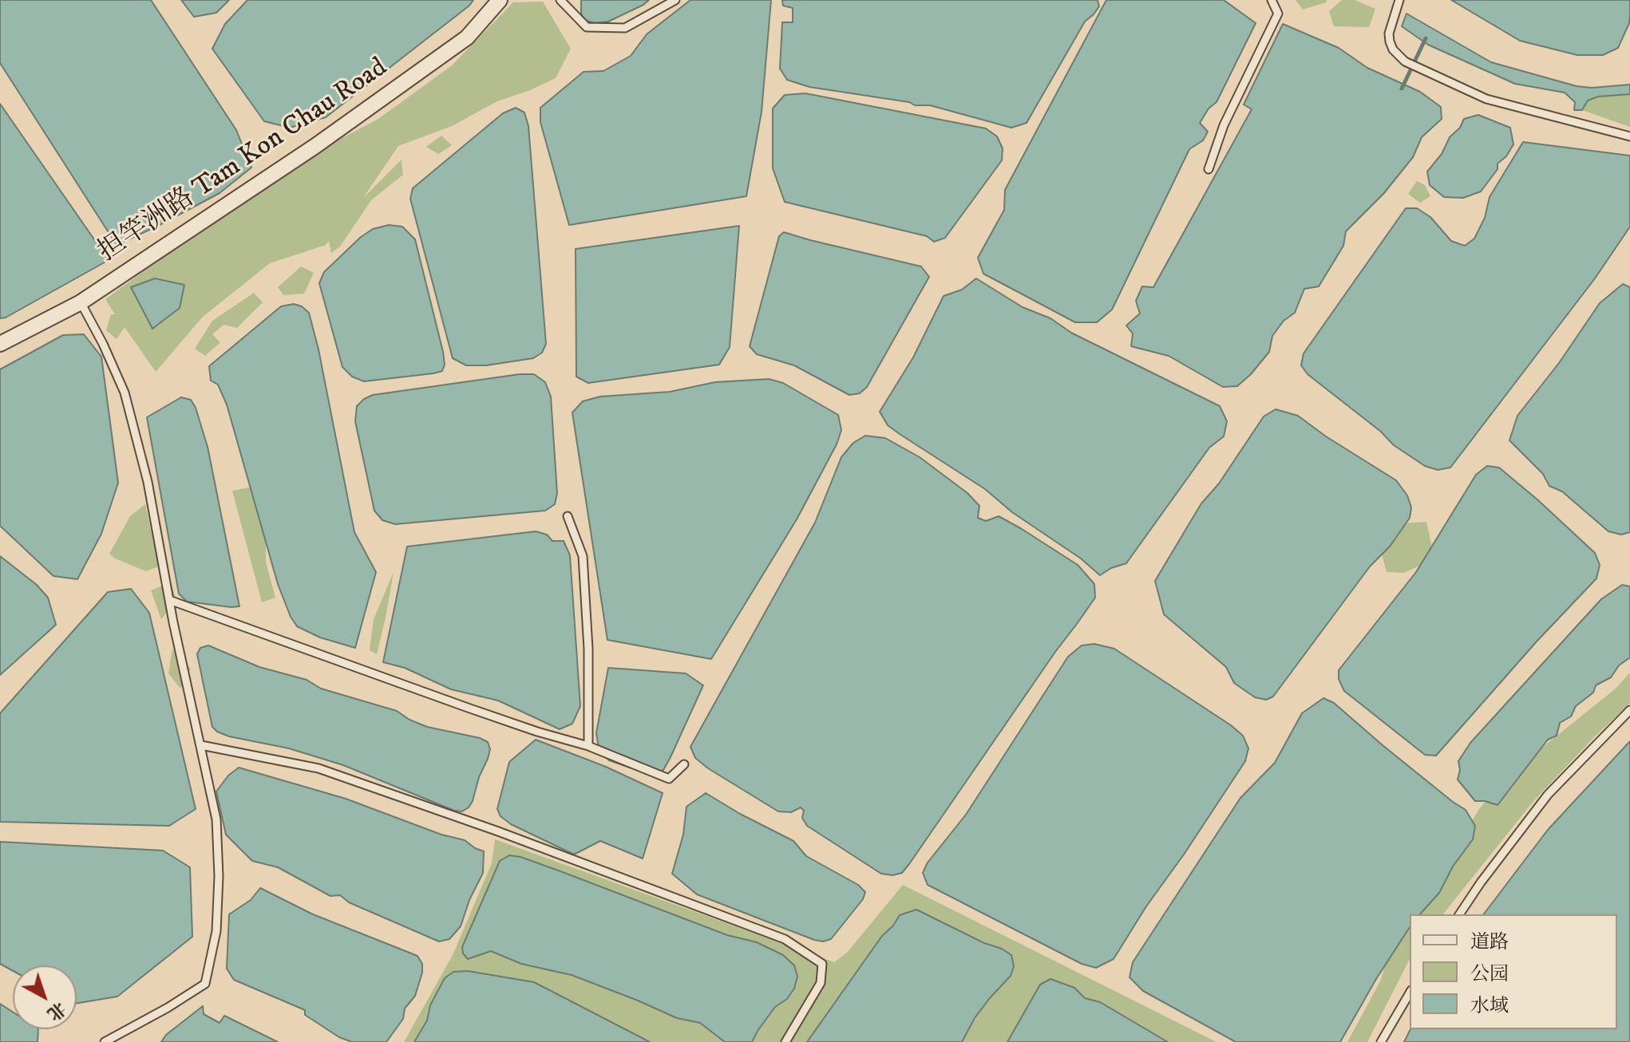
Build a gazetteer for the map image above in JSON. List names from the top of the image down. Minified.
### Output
{"streets":{"street":["担竿洲路 Tam Kon Chau Road"]},"legend":["道路","公园","水域"],"north":"bottom right"}
